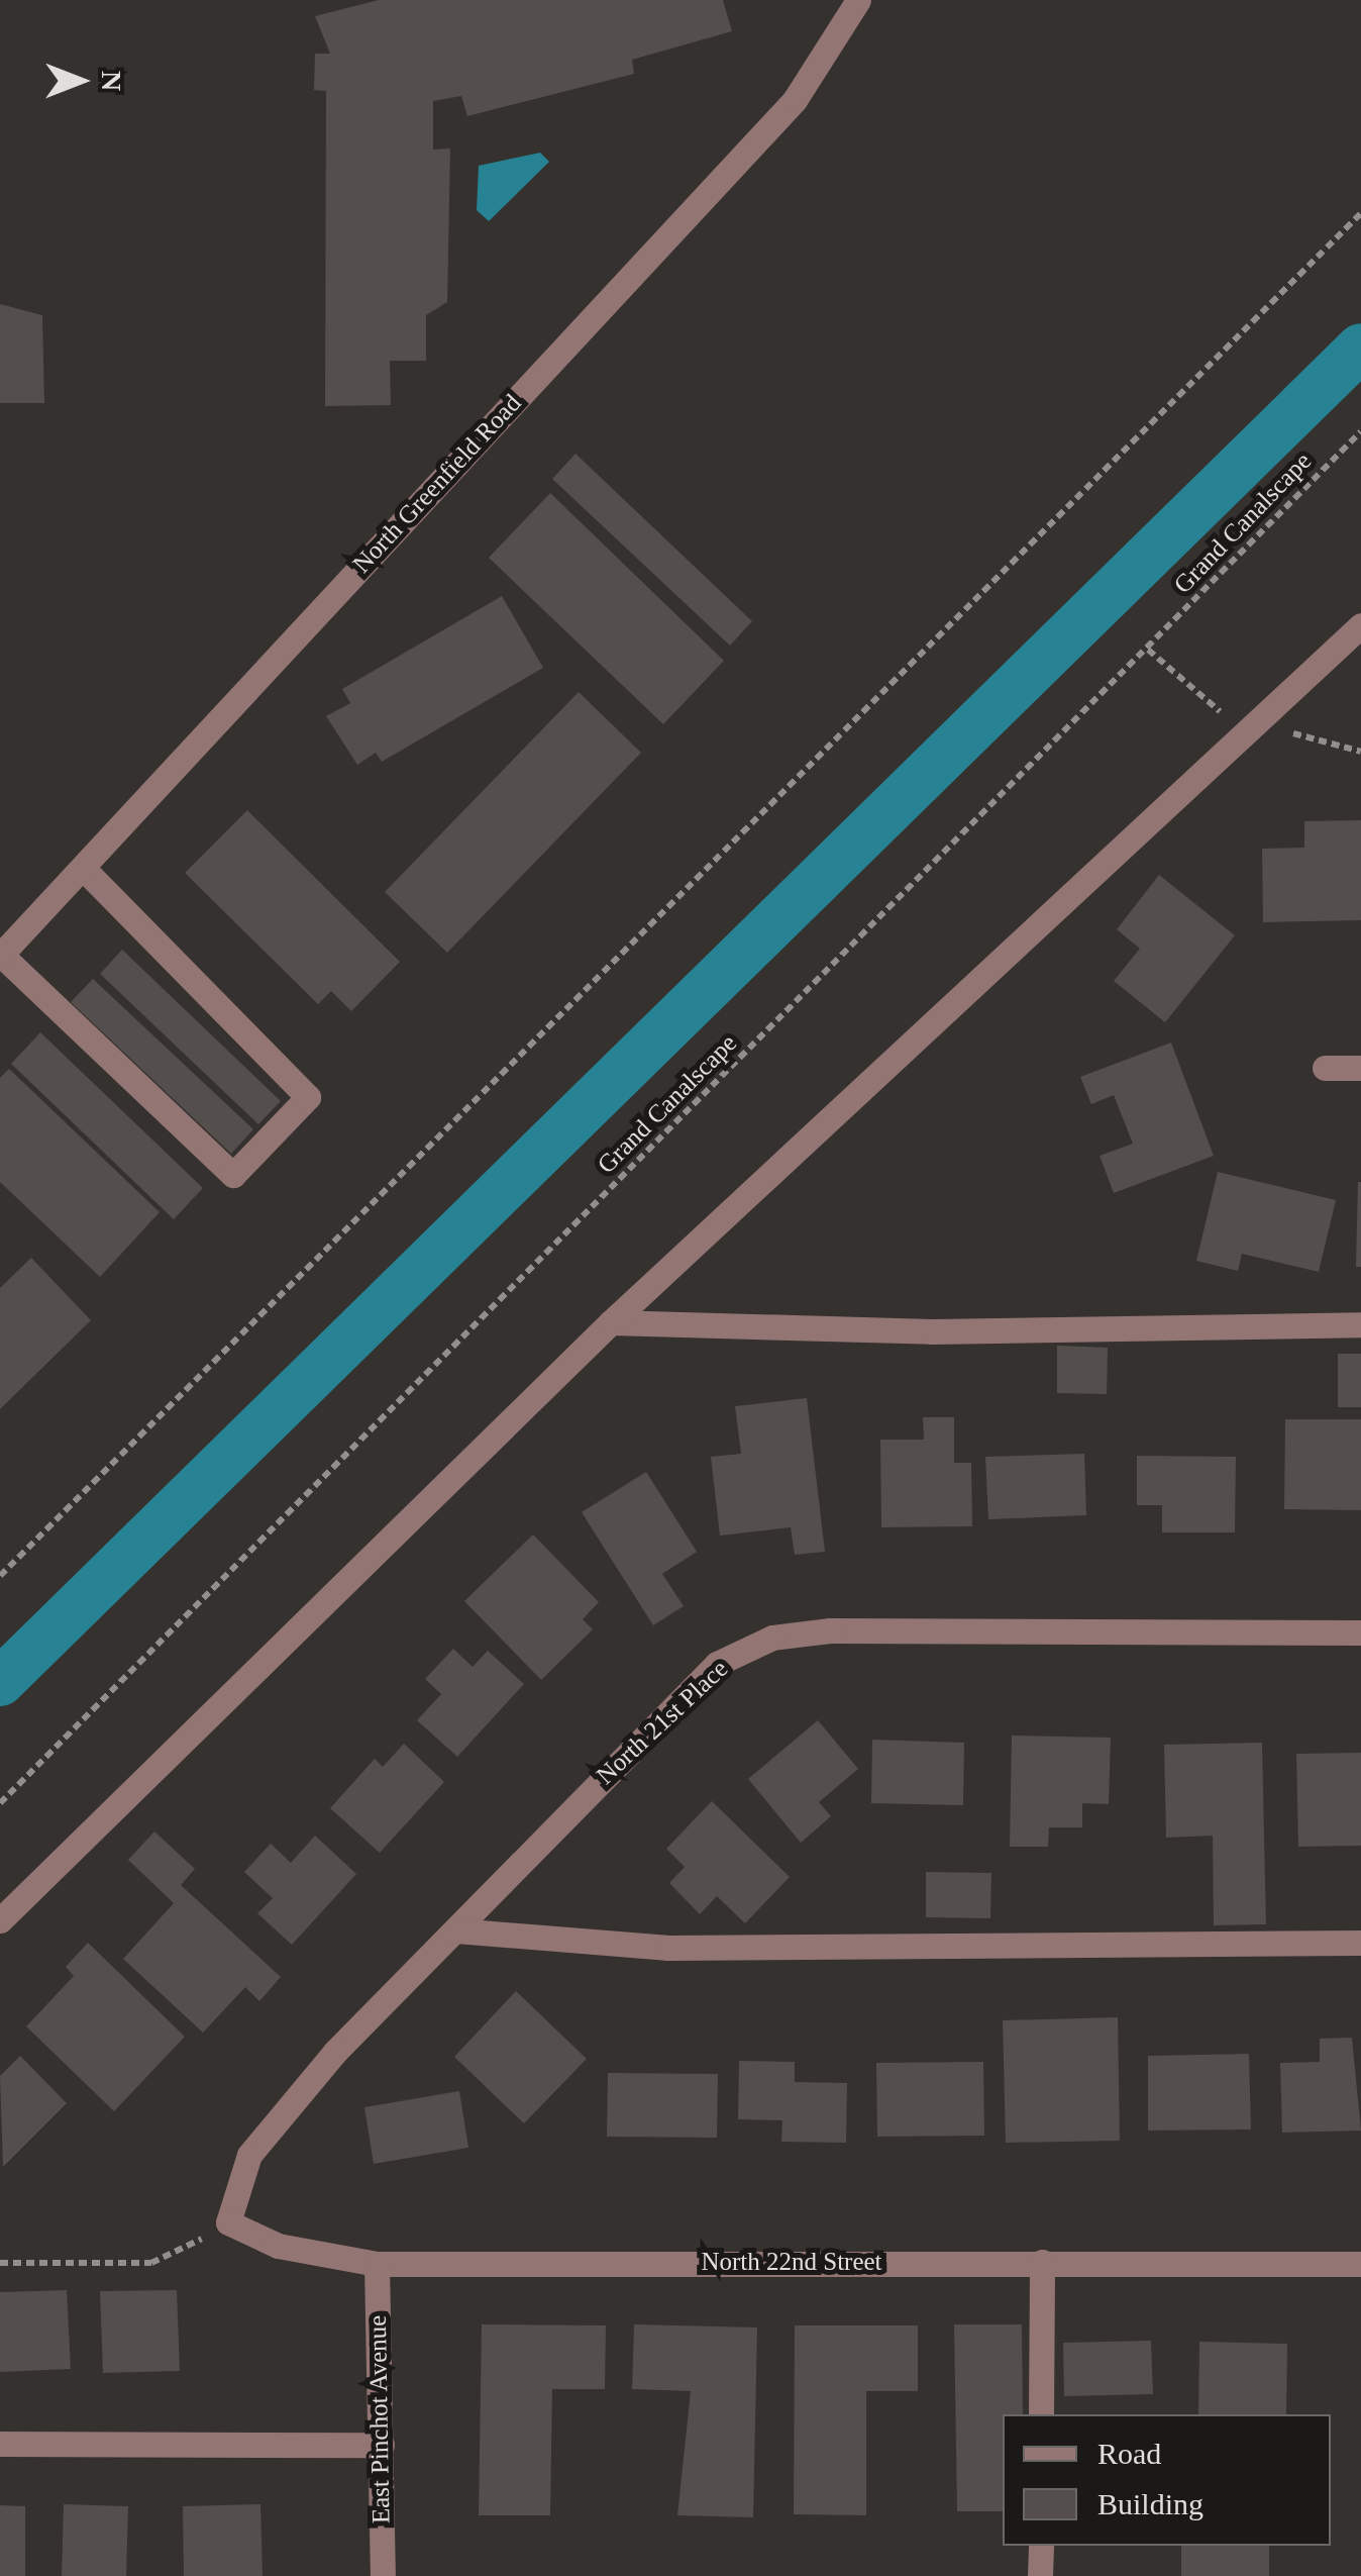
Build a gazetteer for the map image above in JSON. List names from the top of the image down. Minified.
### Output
{"streets":{"street":["North Greenfield Road","North 21st Place","North 22nd Street","East Pinchot Avenue"],"path":["Grand Canalscape"]},"crossings":[["North 21st Place","North 22nd Street"],["North 22nd Street","East Pinchot Avenue"]],"legend":["Road","Building"],"north":"right"}
